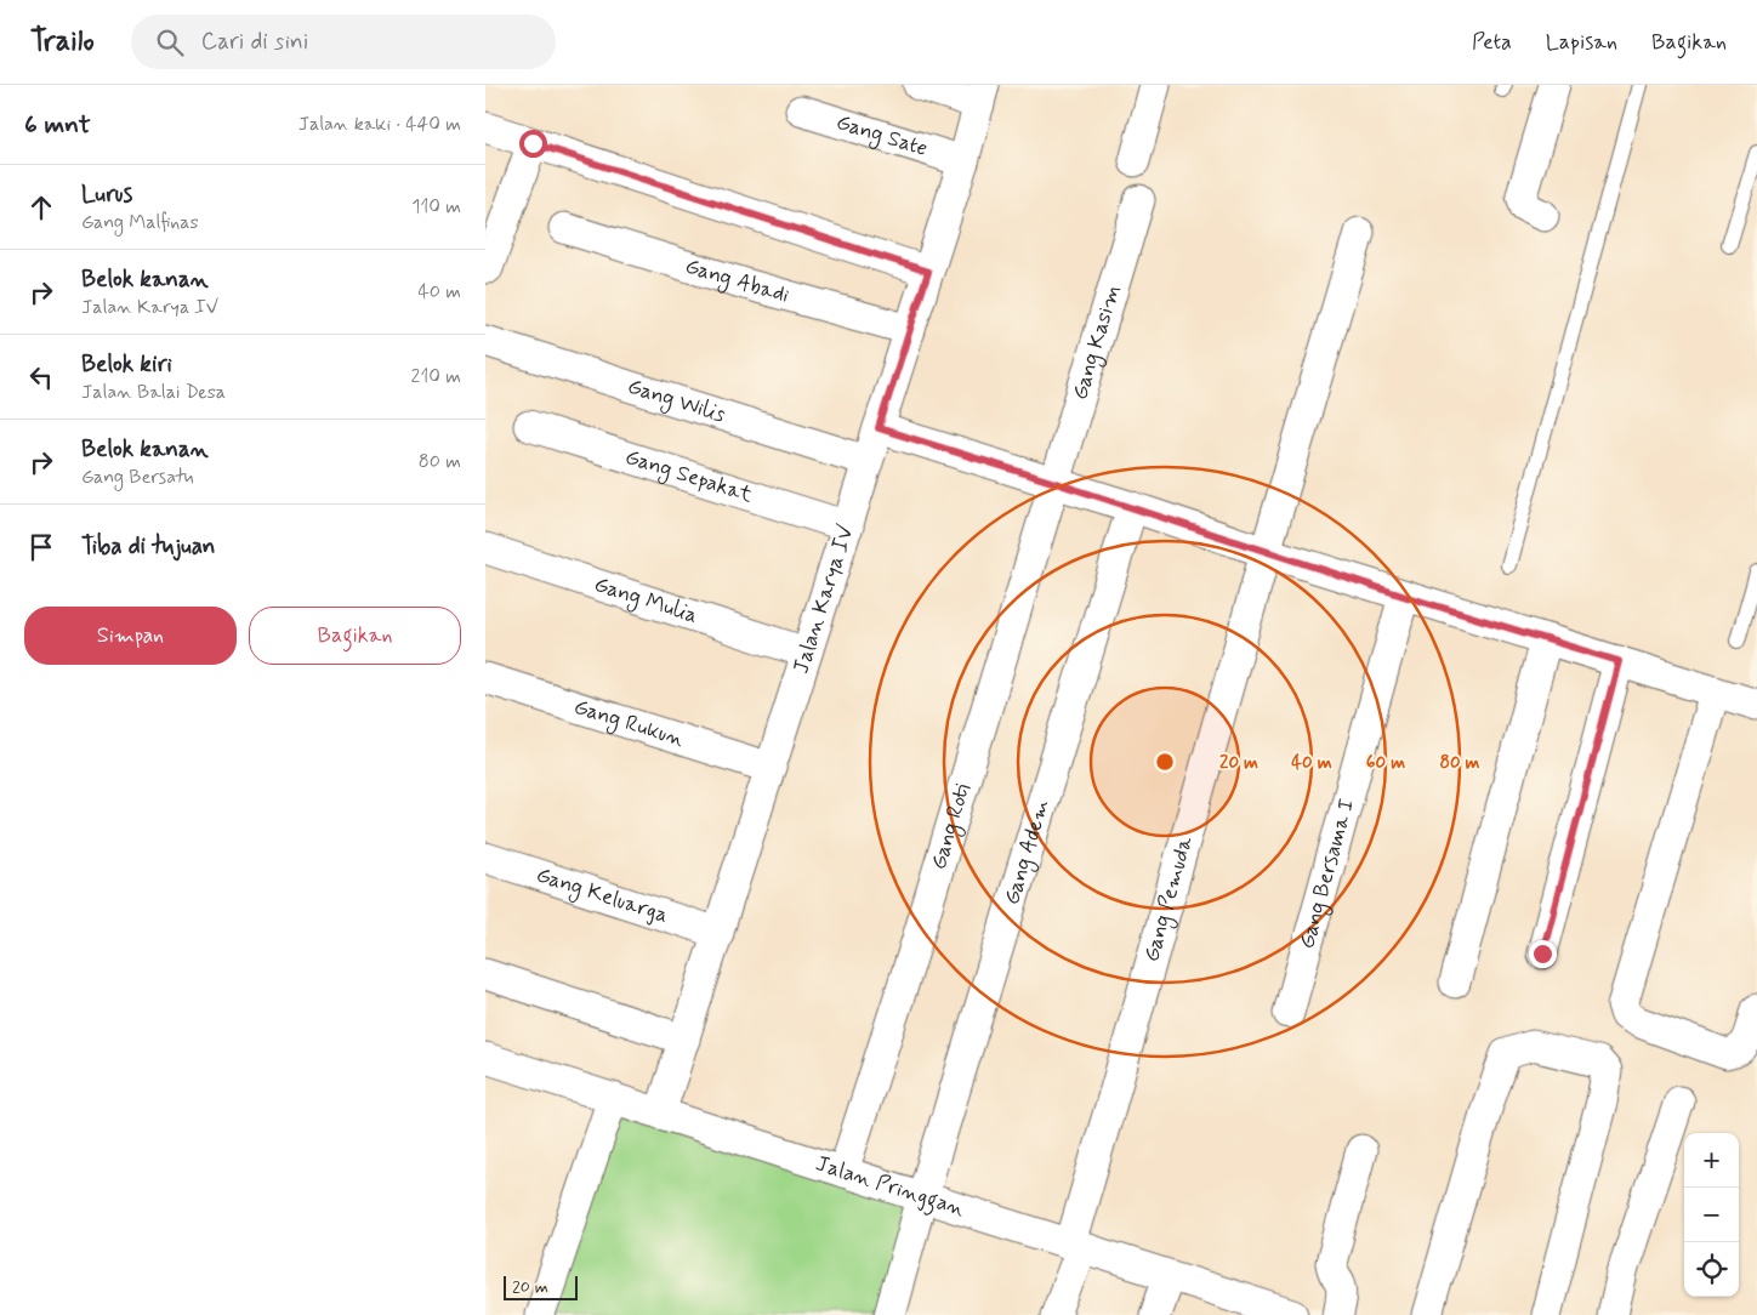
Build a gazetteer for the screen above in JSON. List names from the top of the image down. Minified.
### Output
{"streets":{"street":["Gang Sate","Gang Abadi","Gang Kasim","Gang Wilis","Gang Sepakat","Jalan Karya IV","Gang Mulia","Gang Rukun","Gang Roti","Gang Adem","Gang Bersama I","Gang Keluarga","Gang Pemuda","Jalan Pringgan"]},"crossings":[["Gang Sate","Jalan Karya IV"],["Gang Abadi","Jalan Karya IV"],["Gang Kasim","Gang Roti"],["Gang Wilis","Jalan Karya IV"],["Gang Sepakat","Jalan Karya IV"],["Jalan Karya IV","Gang Mulia"],["Jalan Karya IV","Gang Rukun"],["Jalan Karya IV","Gang Keluarga"],["Jalan Karya IV","Jalan Pringgan"],["Gang Roti","Jalan Pringgan"],["Gang Adem","Jalan Pringgan"],["Gang Pemuda","Jalan Pringgan"]],"scale_bar":"20 m","page":{"header":"Trailo","search":"Cari di sini","nav":["Peta","Lapisan","Bagikan"],"heading":["6 mnt","Jalan kaki · 440 m"],"list":[["Lurus","Gang Malfinas","110 m"],["Belok kanan","Jalan Karya IV","40 m"],["Belok kiri","Jalan Balai Desa","210 m"],["Belok kanan","Gang Bersatu","80 m"],"Tiba di tujuan"],"buttons":["Simpan","Bagikan"],"map_buttons":["+","−"],"scale":"20 m"},"rings":["20 m","40 m","60 m","80 m"]}
